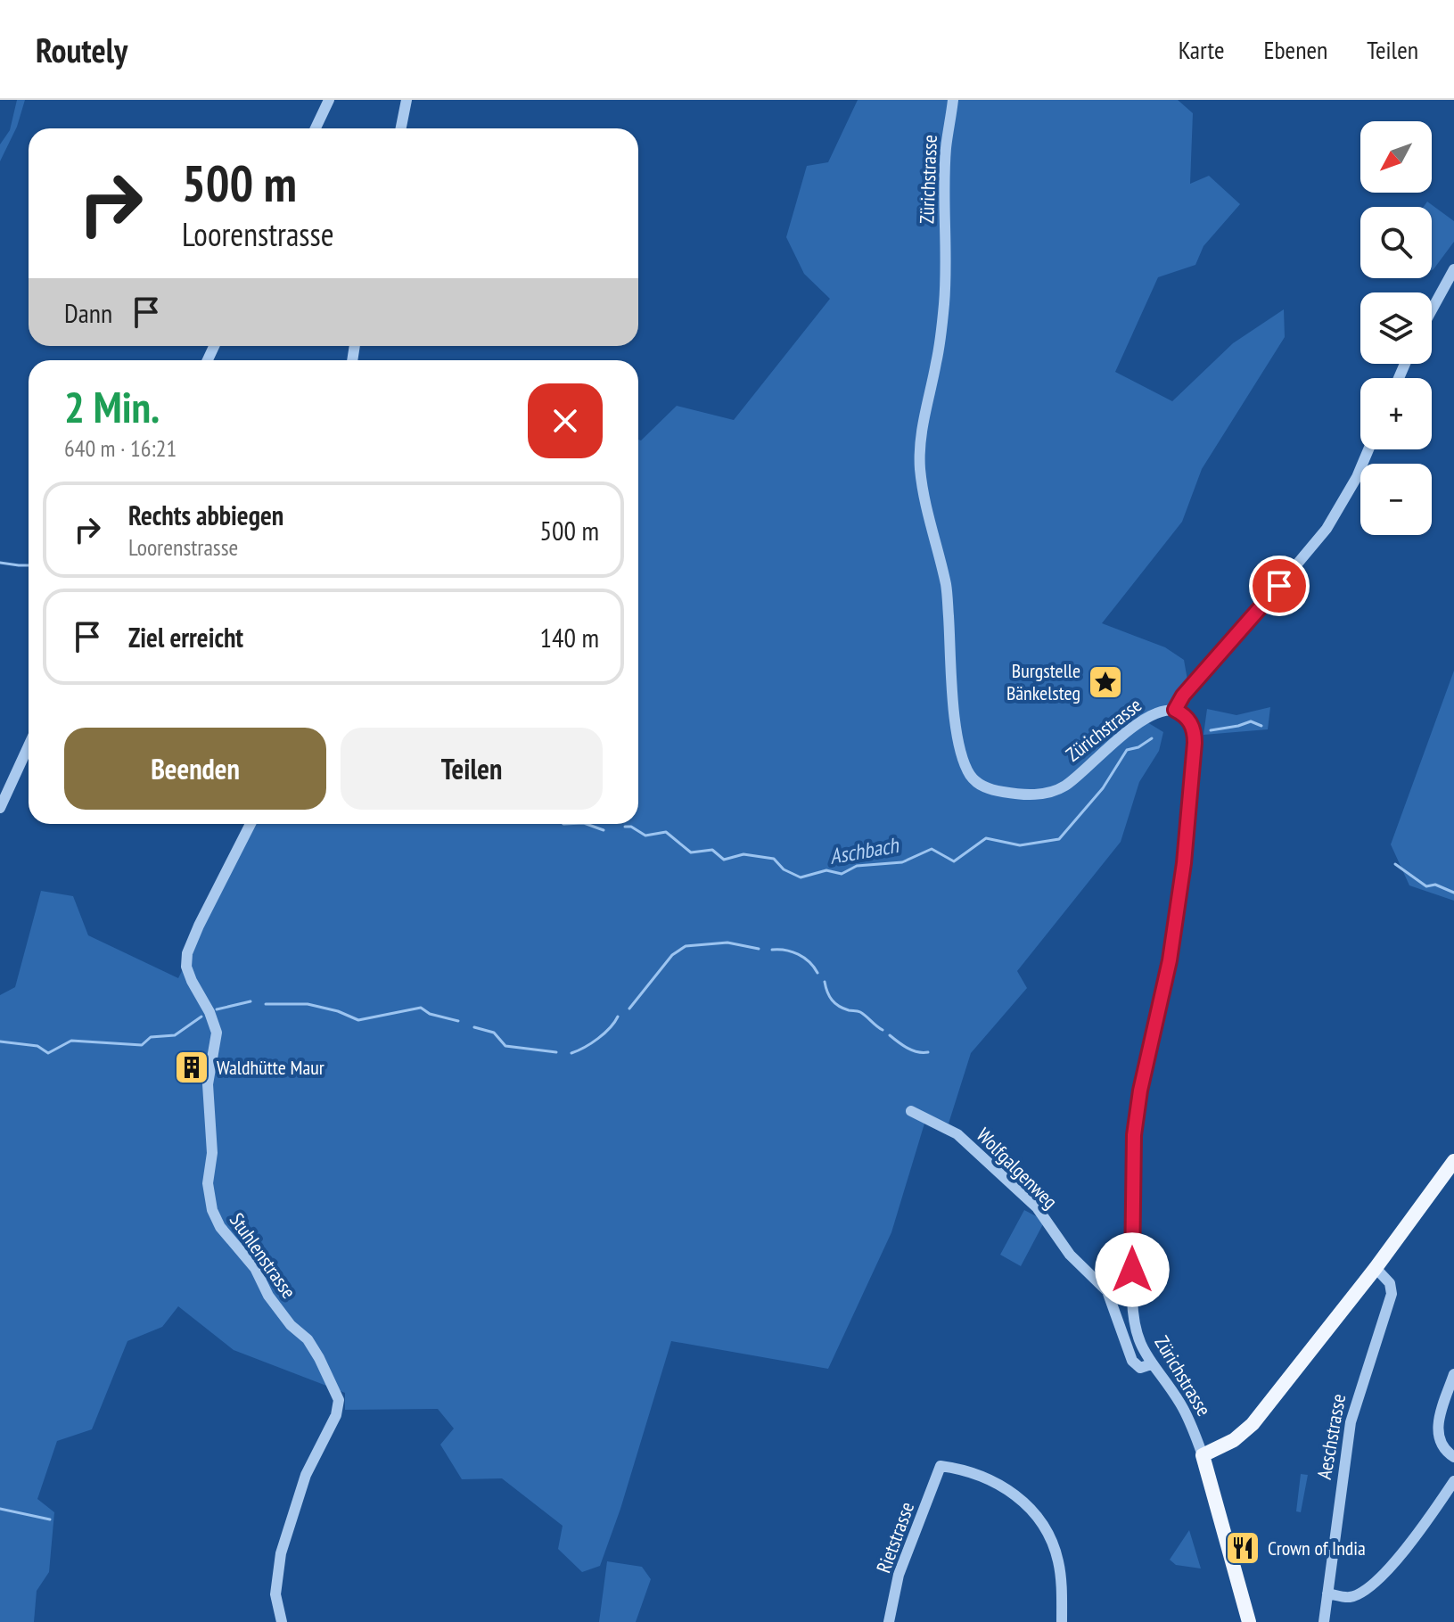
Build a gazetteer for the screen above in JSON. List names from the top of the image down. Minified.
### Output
{"streets":{"main road":["Zürichstrasse"],"street":["Wolfgalgenweg","Stuhlenstrasse","Aeschstrasse","Rietstrasse"]},"crossings":[["Zürichstrasse","Wolfgalgenweg"]],"water":["Aschbach"],"places":{"place":["Burgstelle Bänkelsteg"],"building":["Waldhütte Maur"],"restaurant":["Crown of India"]},"north":"bottom left","page":{"header":"Routely","nav":["Karte","Ebenen","Teilen"],"map_buttons":["+","−"],"turn":["500 m","Loorenstrasse"],"then":"Dann","heading":["2 Min.","640 m · 16:21"],"list":[{"name":"Rechts abbiegen","note":"Loorenstrasse","value":"500 m"},{"name":"Ziel erreicht","value":"140 m"}],"buttons":["Beenden","Teilen"]}}
